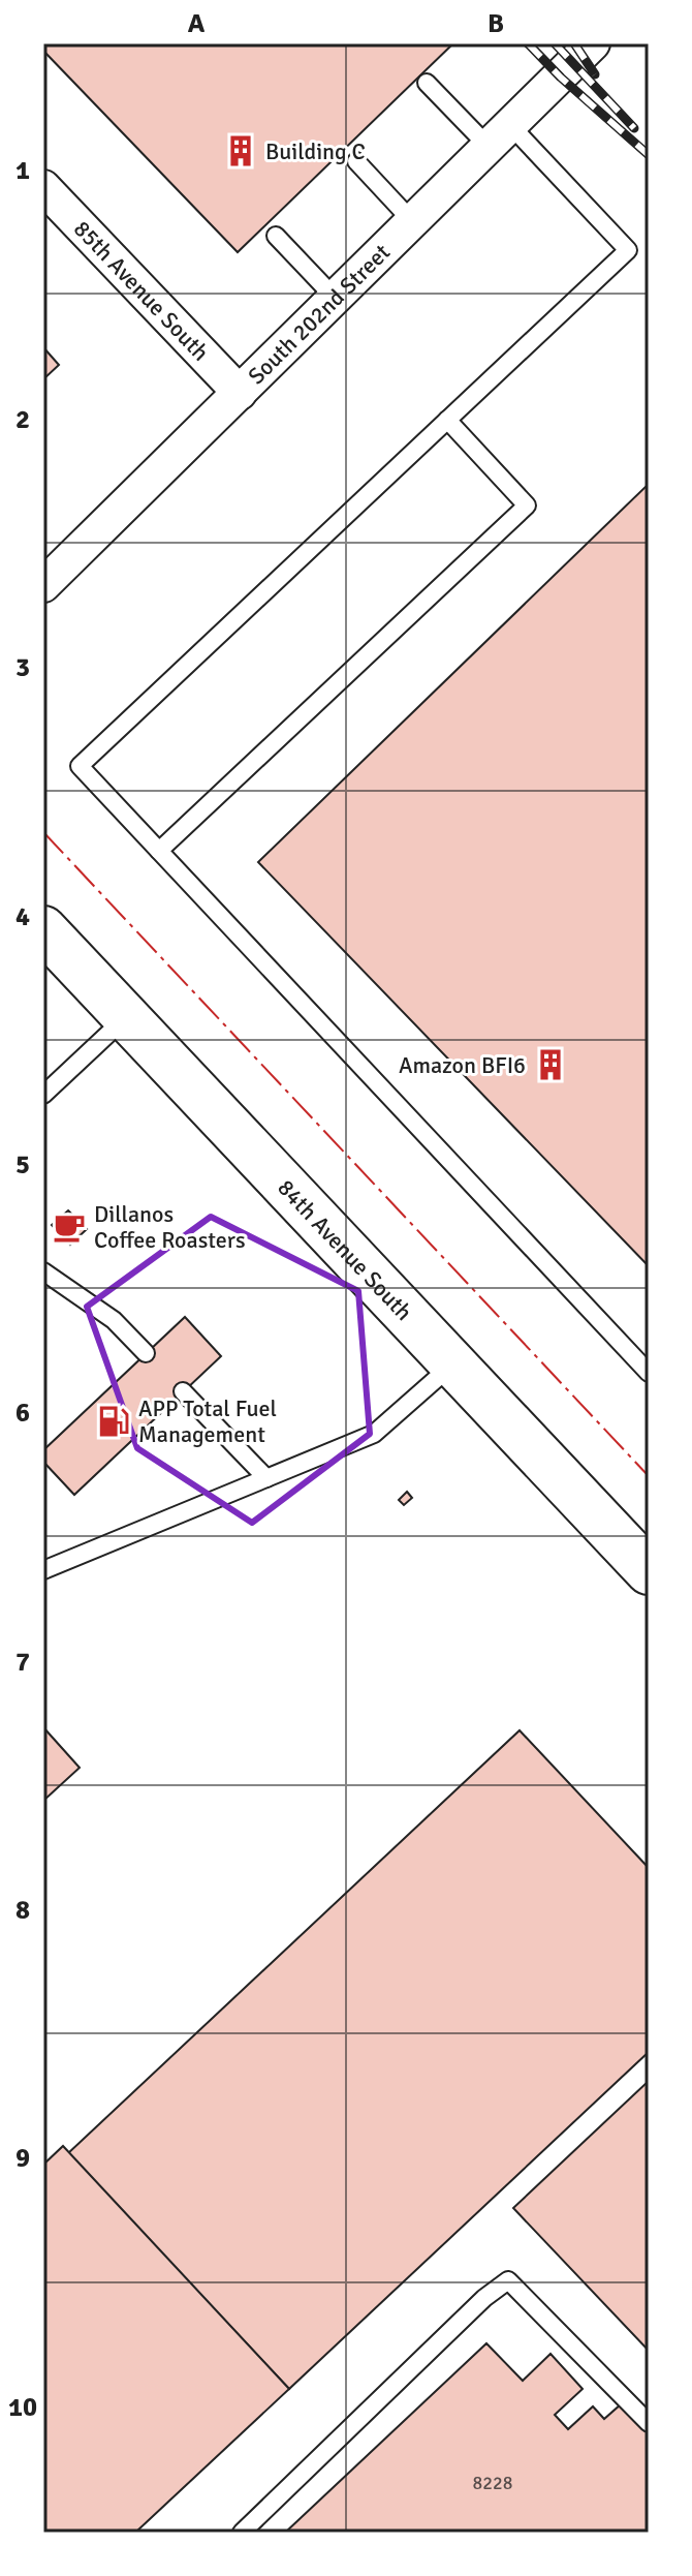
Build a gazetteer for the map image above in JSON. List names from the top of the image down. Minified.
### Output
{"streets":{"main road":["84th Avenue South"],"street":["85th Avenue South","South 202nd Street"]},"crossings":[["85th Avenue South","South 202nd Street"]],"places":{"building":["Building C","Amazon BFI6"],"cafe":["Dillanos Coffee Roasters"],"fuel station":["APP Total Fuel Management"]},"house_numbers":["8228"],"grid":{"columns":["A","B"],"rows":["1","2","3","4","5","6","7","8","9","10"]}}
